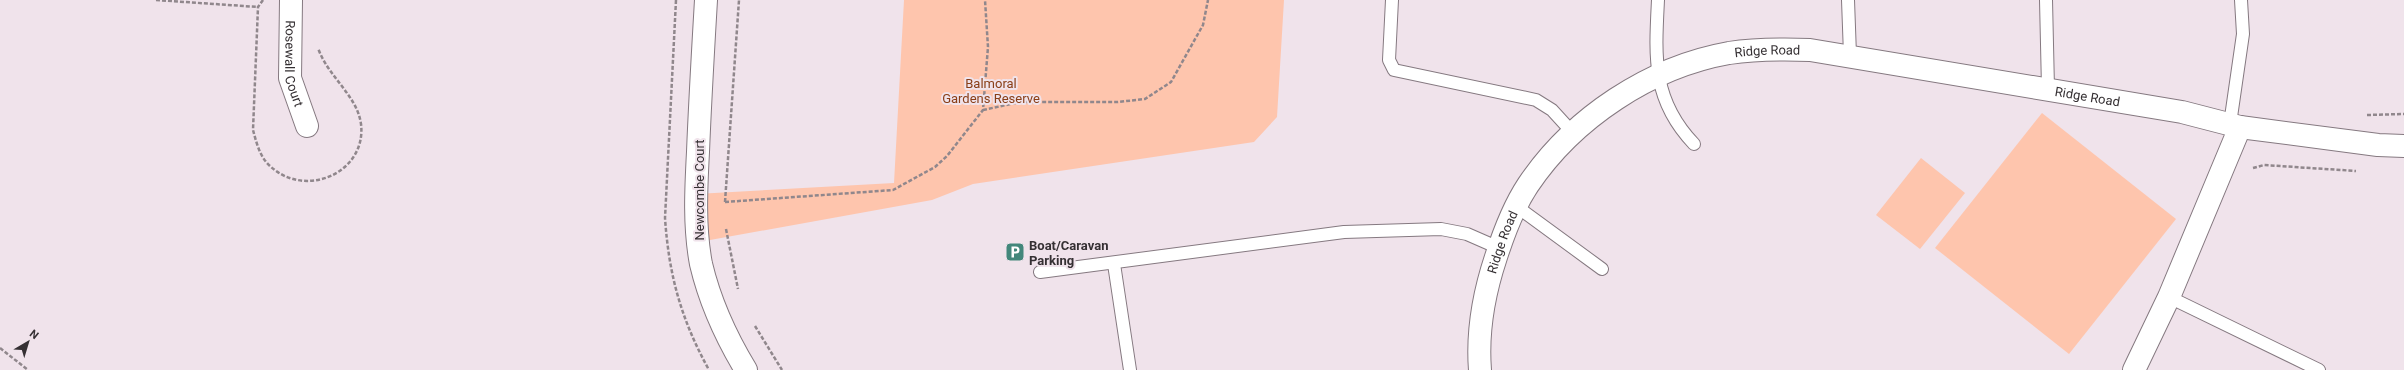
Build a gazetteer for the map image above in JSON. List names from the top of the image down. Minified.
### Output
{"streets":{"street":["Ridge Road","Rosewall Court","Newcombe Court"]},"parks":["Balmoral Gardens Reserve"],"places":{"parking":["Boat/Caravan Parking"]},"north":"top right"}
